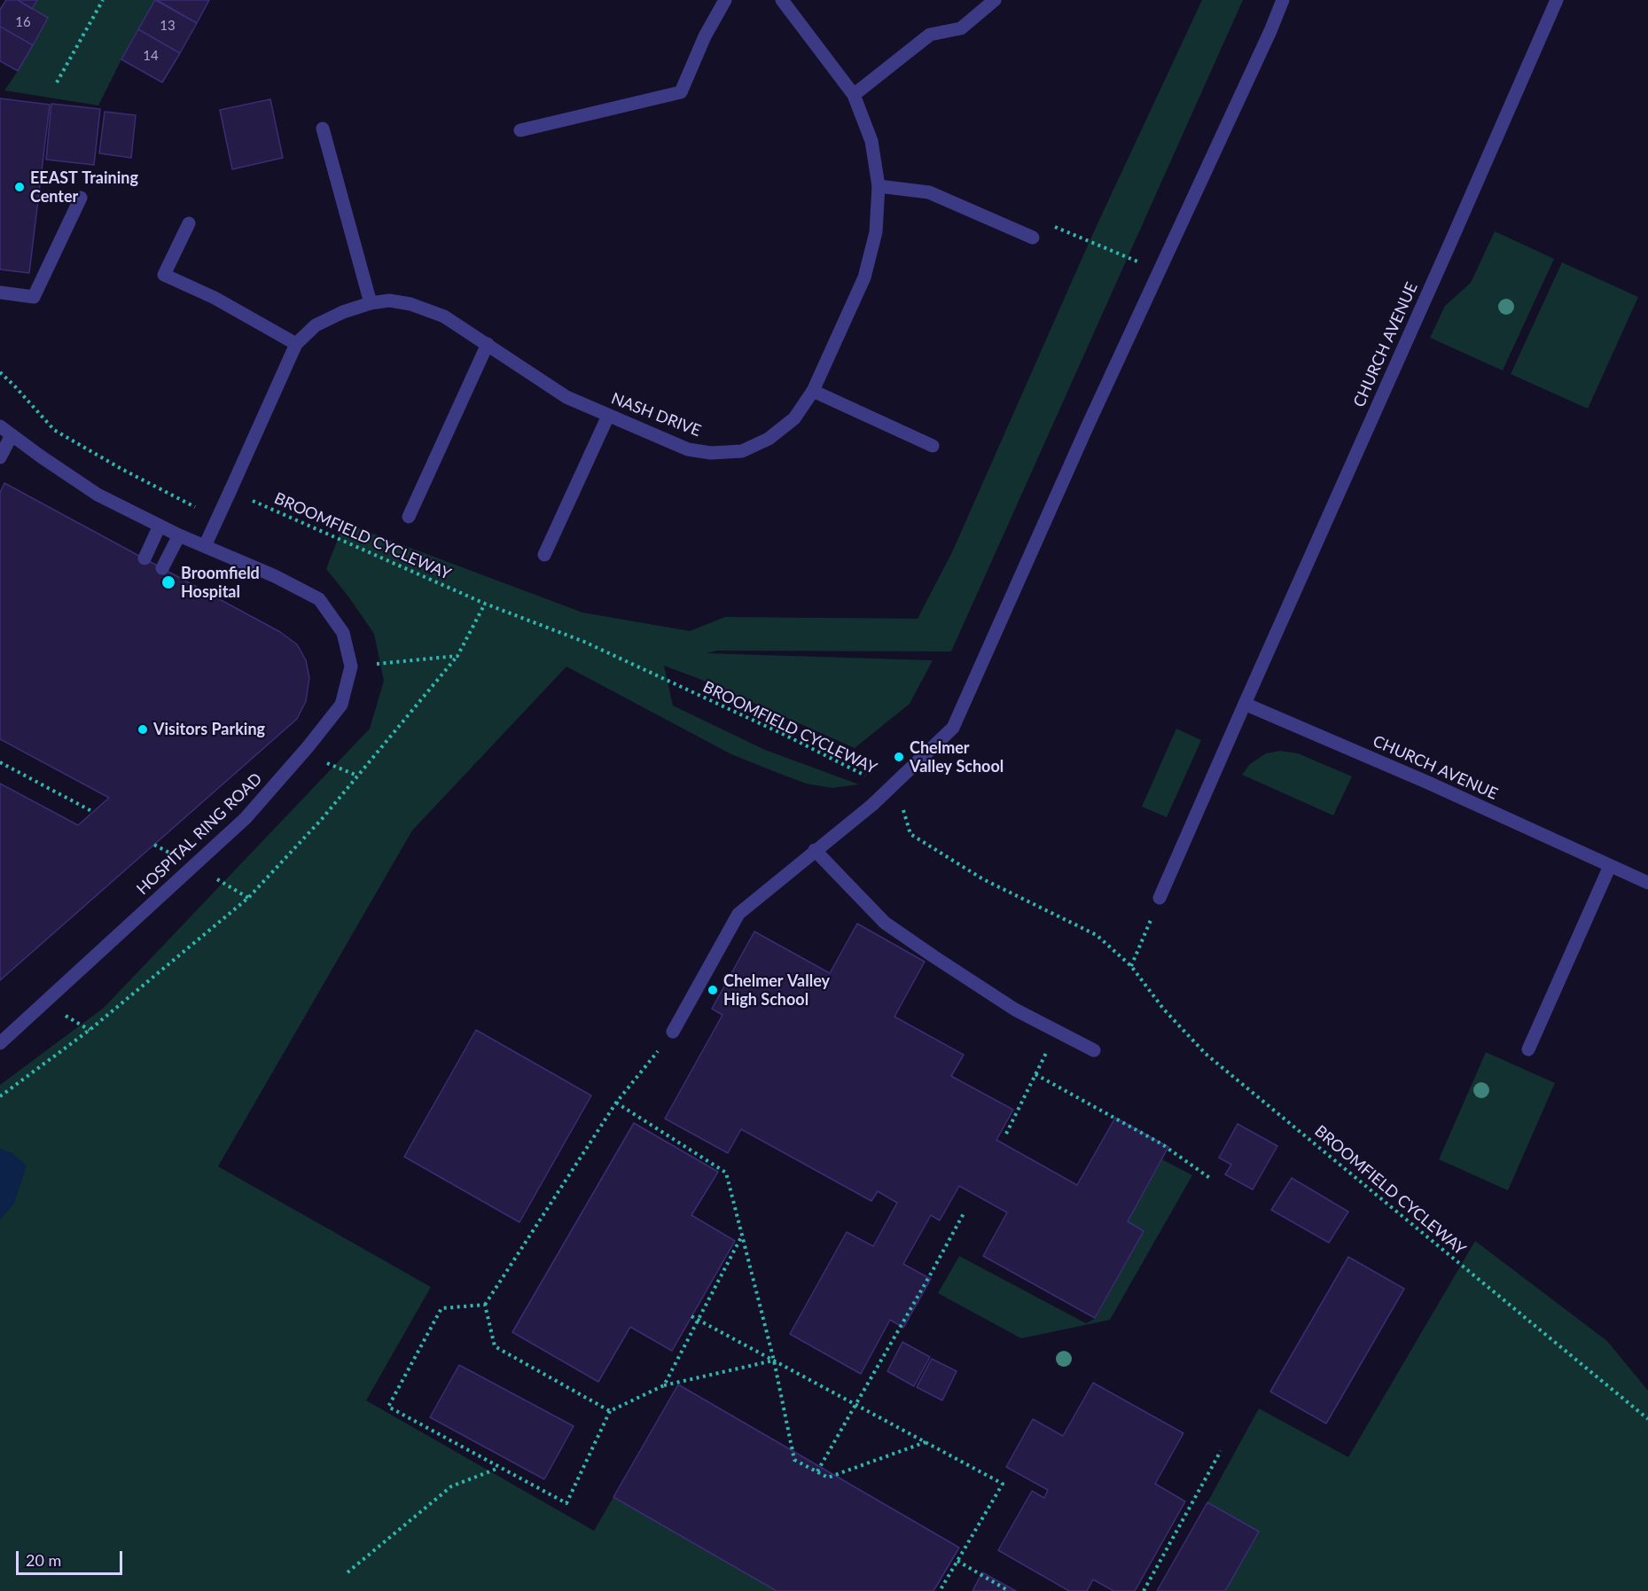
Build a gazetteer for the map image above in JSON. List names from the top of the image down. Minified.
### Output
{"streets":{"street":["CHURCH AVENUE","NASH DRIVE","HOSPITAL RING ROAD"],"path":["BROOMFIELD CYCLEWAY"]},"crossings":[["NASH DRIVE","BROOMFIELD CYCLEWAY"],["NASH DRIVE","HOSPITAL RING ROAD"]],"places":["EEAST Training Center","Broomfield Hospital","Visitors Parking","Chelmer Valley School","Chelmer Valley High School"],"house_numbers":["16","13","14"],"scale_bar":"20 m"}
